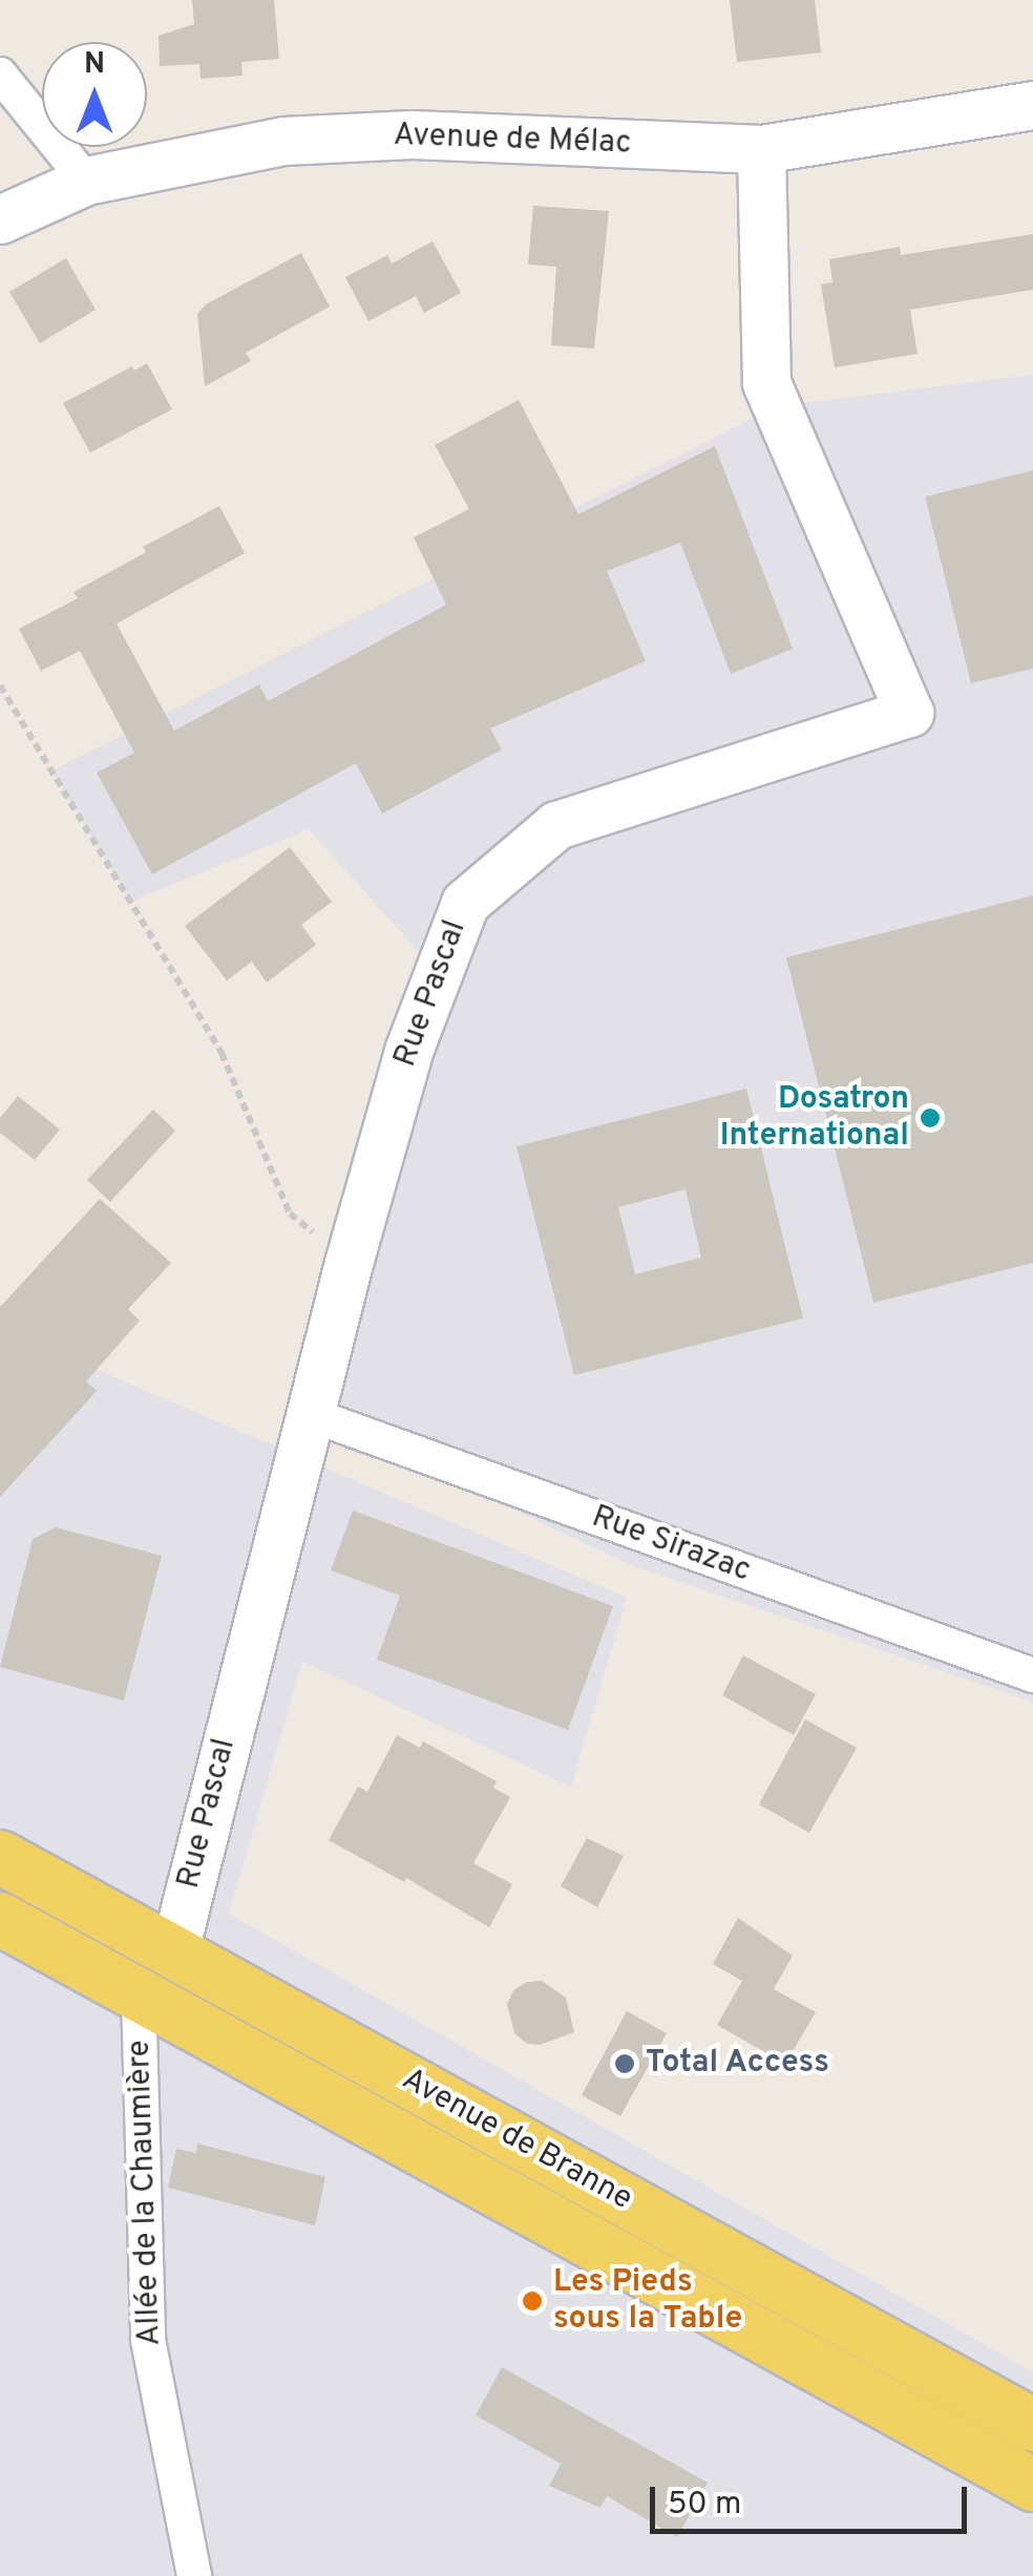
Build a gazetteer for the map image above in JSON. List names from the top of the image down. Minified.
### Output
{"streets":{"main road":["Avenue de Branne"],"street":["Avenue de Mélac","Rue Pascal","Rue Sirazac","Allée de la Chaumière"]},"crossings":[["Avenue de Mélac","Rue Pascal"],["Rue Pascal","Rue Sirazac"],["Rue Pascal","Avenue de Branne"],["Avenue de Branne","Allée de la Chaumière"]],"places":["Dosatron International","Total Access","Les Pieds sous la Table"],"scale_bar":"50 m","north":"top"}
